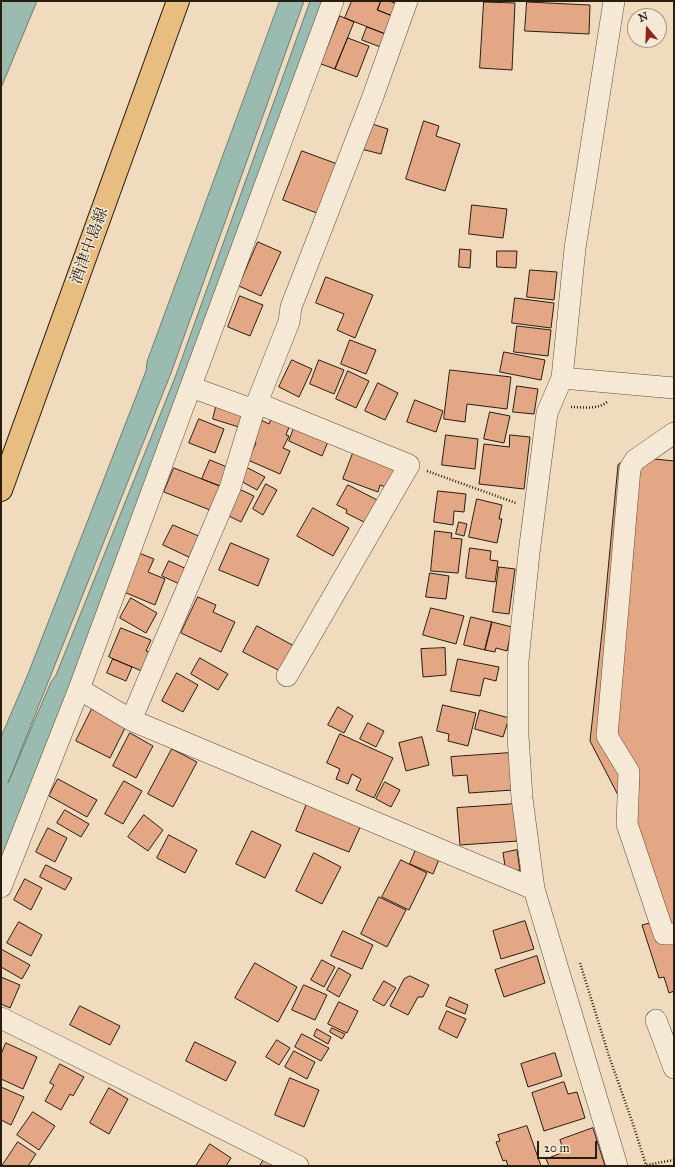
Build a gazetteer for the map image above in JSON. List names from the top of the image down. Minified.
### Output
{"streets":{"main road":["酒津中島線"]},"scale_bar":"20 m","north":"top"}
